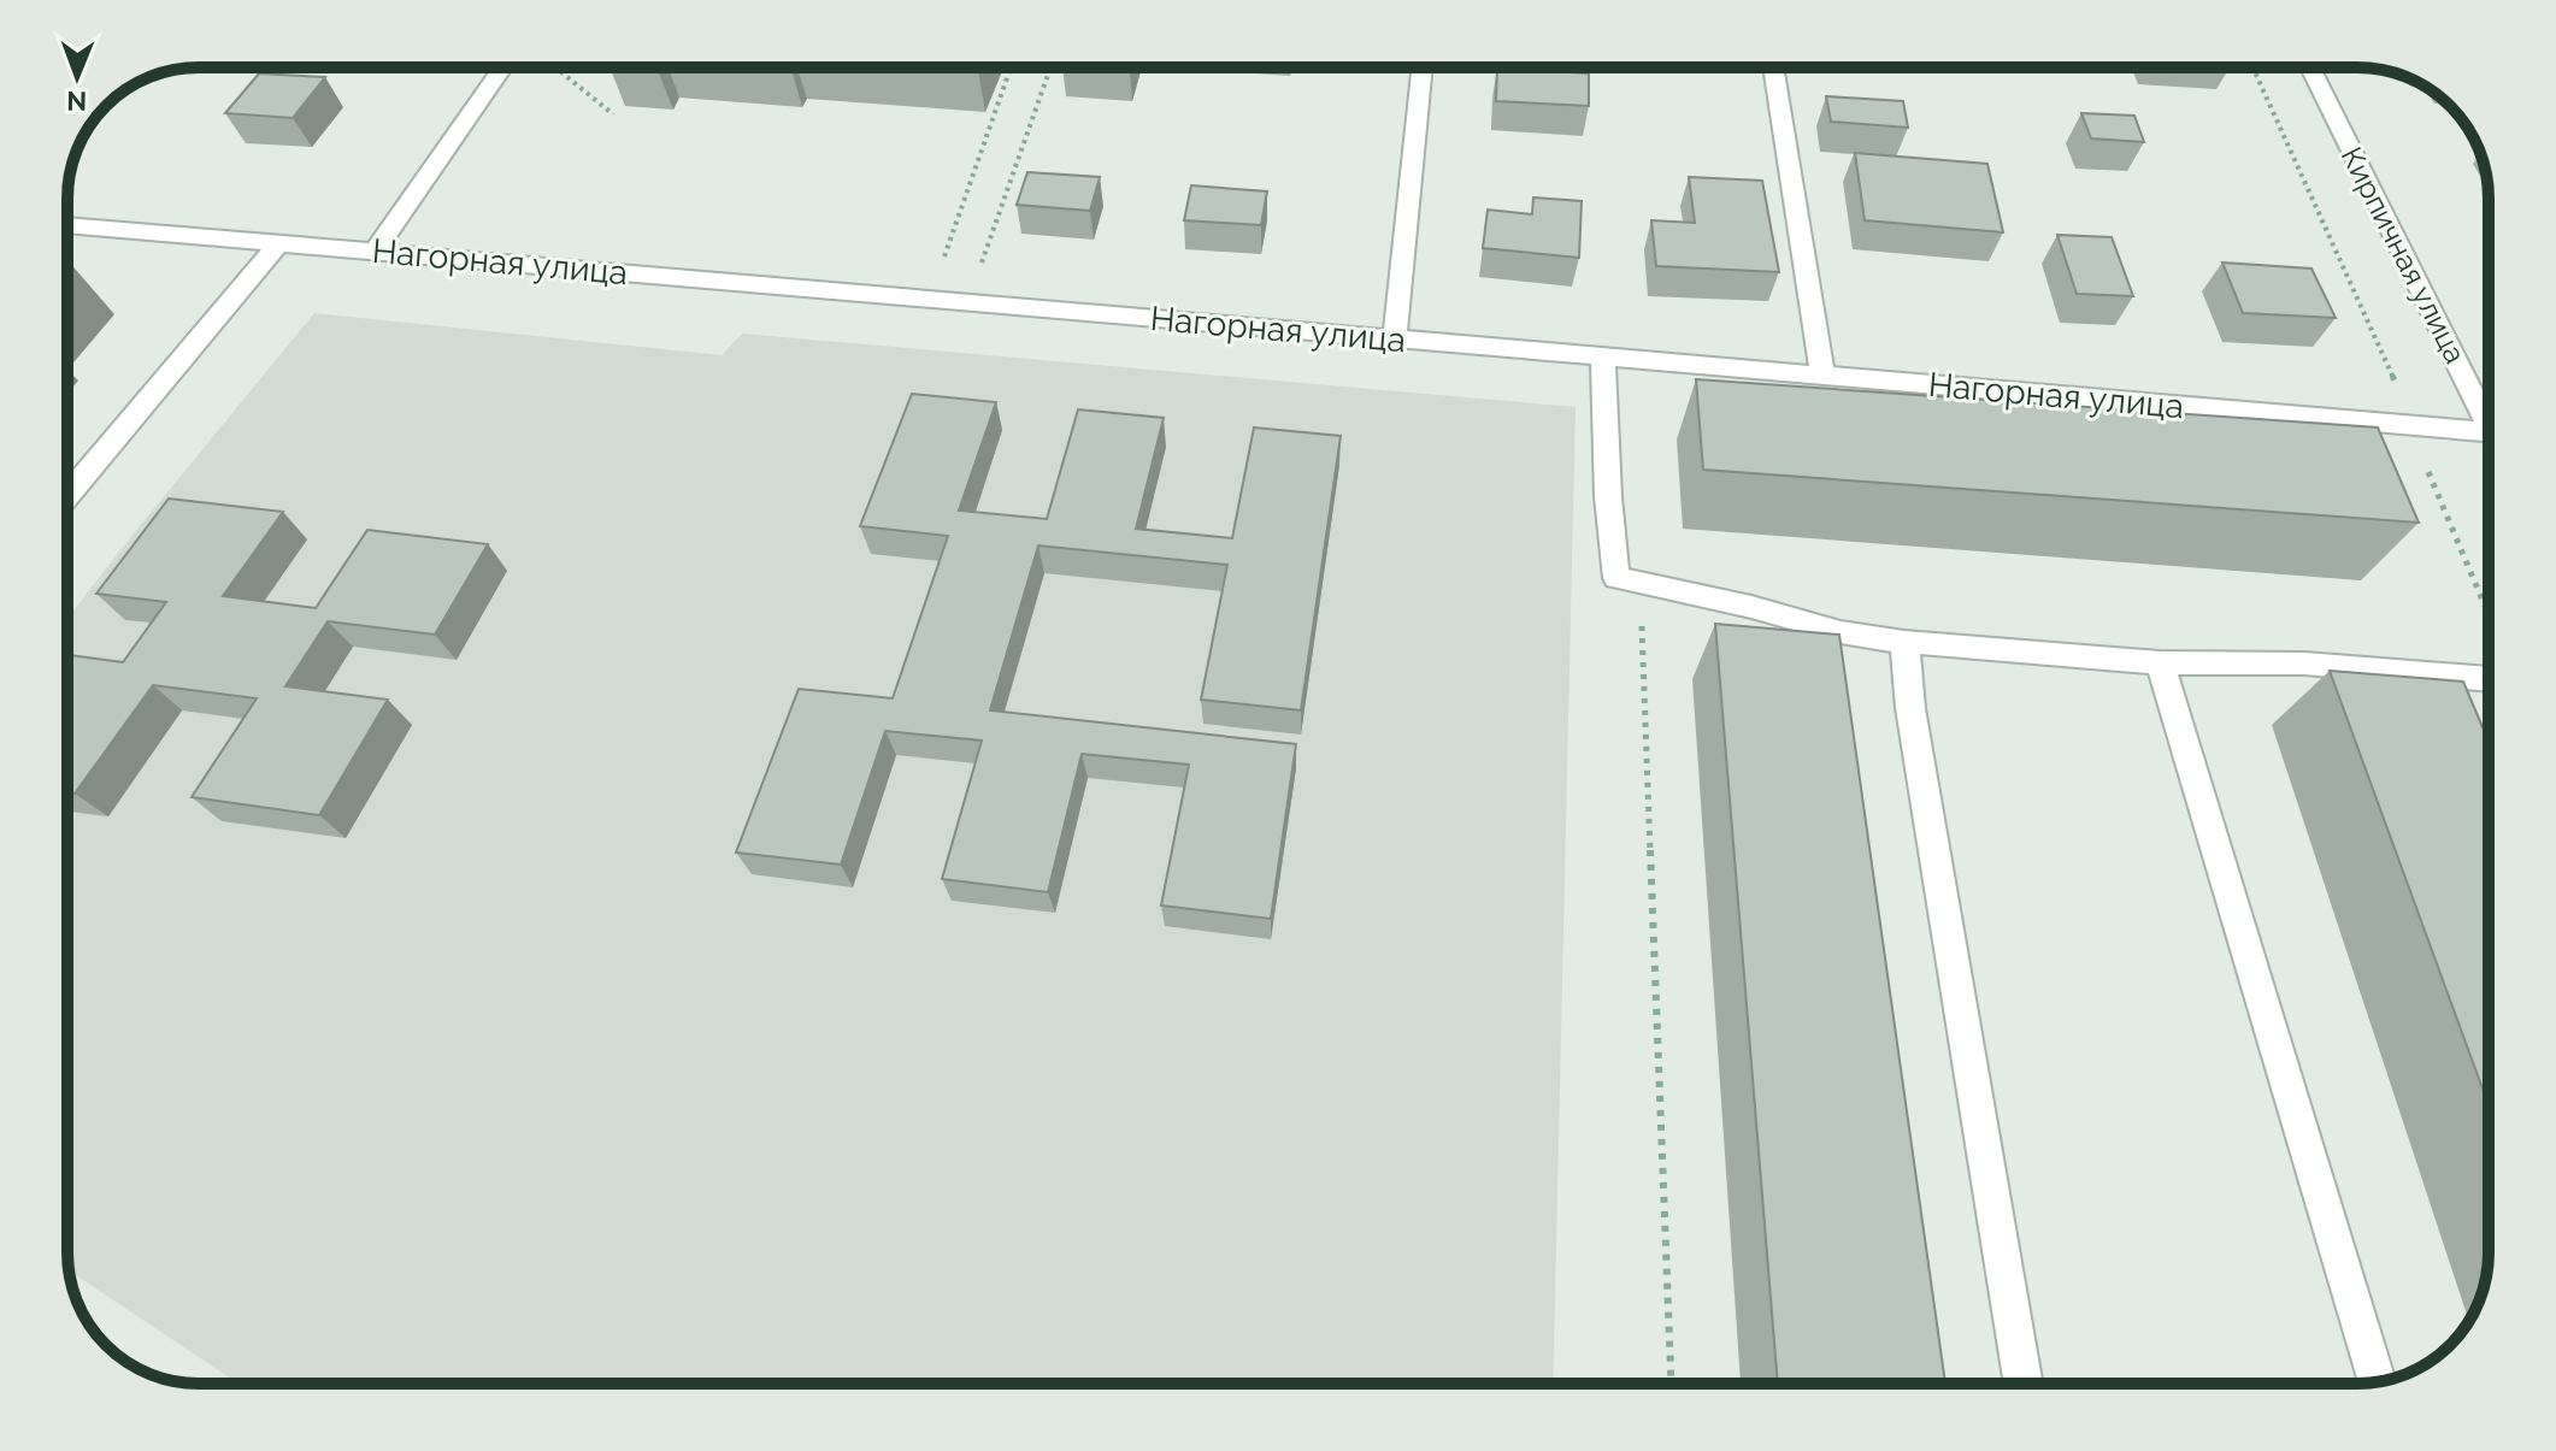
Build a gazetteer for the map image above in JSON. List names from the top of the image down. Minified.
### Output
{"streets":{"street":["Кирпичная улица","Нагорная улица"]},"north":"bottom"}
